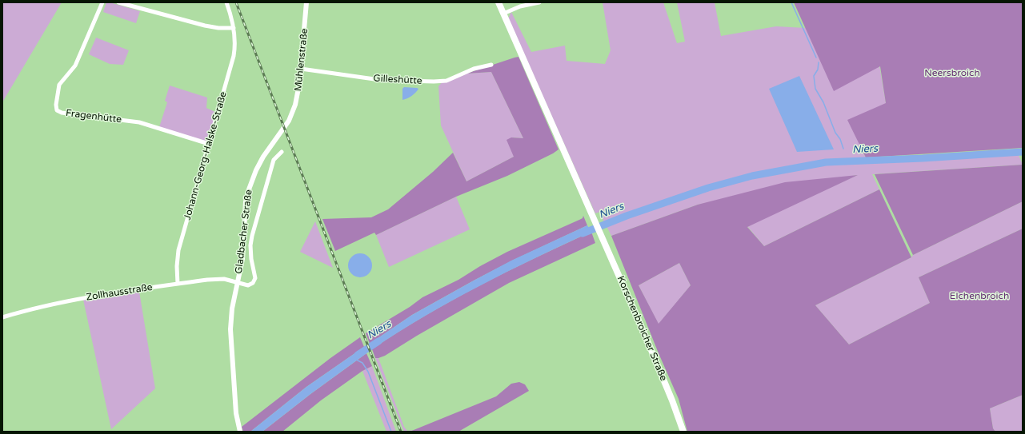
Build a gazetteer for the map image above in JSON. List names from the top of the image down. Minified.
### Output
{"streets":{"main road":["Korschenbroicher Straße"],"street":["Mühlenstraße","Gilleshütte","Fragenhütte","Johann-Georg-Halske-Straße","Gladbacher Straße","Zollhausstraße"]},"crossings":[["Mühlenstraße","Gilleshütte"],["Mühlenstraße","Gladbacher Straße"],["Fragenhütte","Johann-Georg-Halske-Straße"],["Johann-Georg-Halske-Straße","Zollhausstraße"],["Gladbacher Straße","Zollhausstraße"]],"water":["Niers"],"parks":["Neersbroich","Elchenbroich"]}
